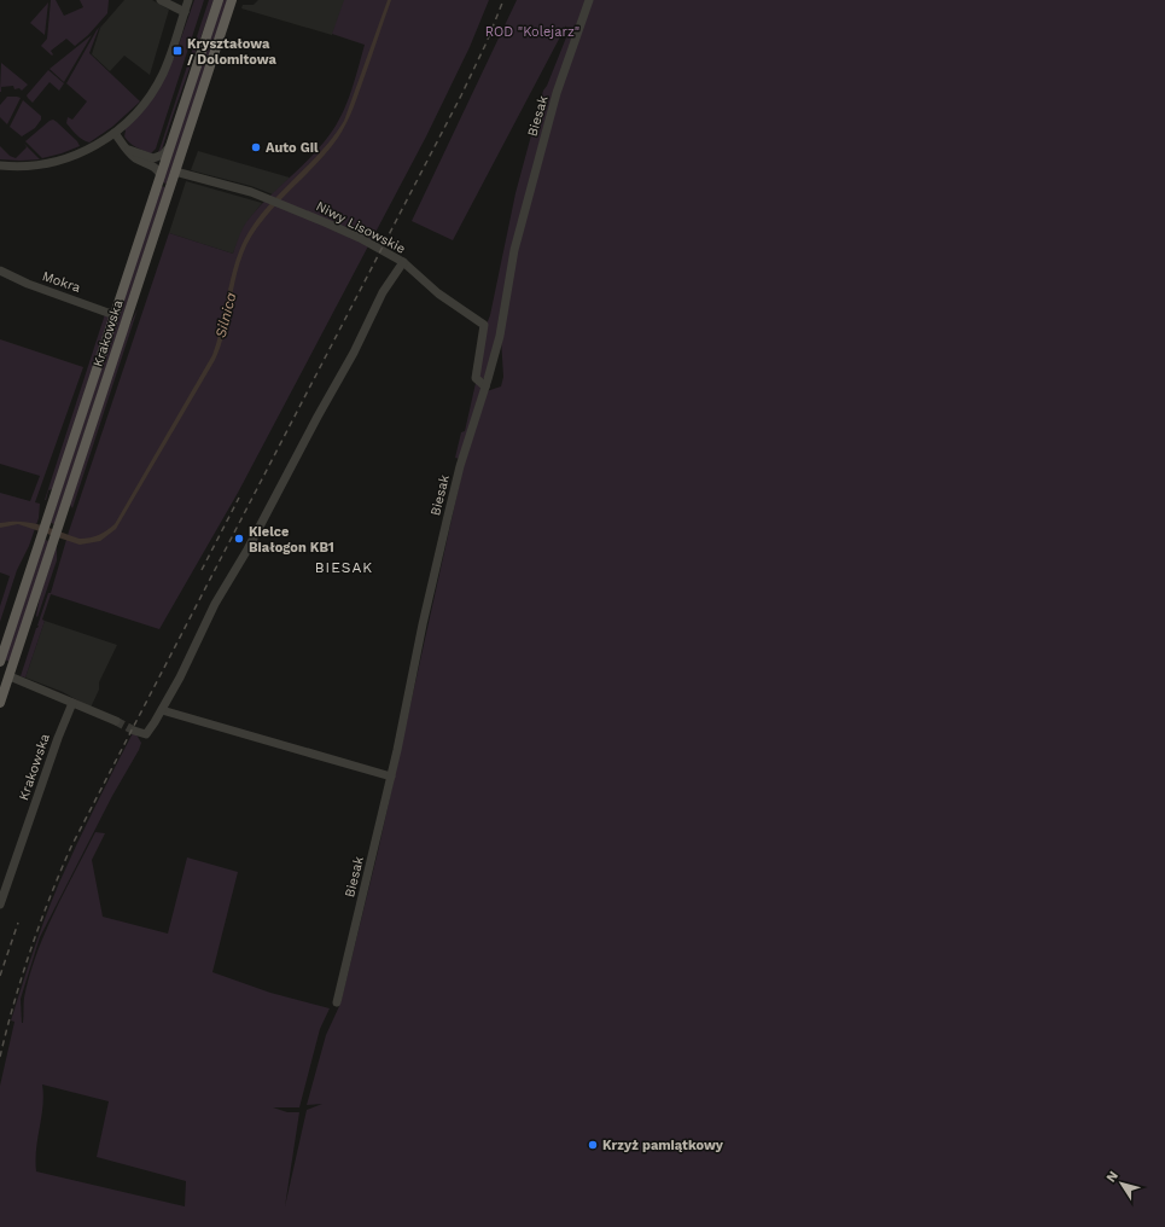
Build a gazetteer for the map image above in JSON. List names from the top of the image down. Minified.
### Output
{"streets":{"main road":["Krakowska"],"street":["Biesak","Niwy Lisowskie","Mokra"]},"crossings":[["Biesak","Niwy Lisowskie"],["Niwy Lisowskie","Krakowska"],["Mokra","Krakowska"]],"districts":["BIESAK"],"water":["Silnica"],"parks":["ROD \"Kolejarz\""],"places":{"transit":["Kryształowa / Dolomitowa"],"other":["Auto Gil","Kielce Białogon KB1","Krzyż pamiątkowy"]},"north":"top left"}
